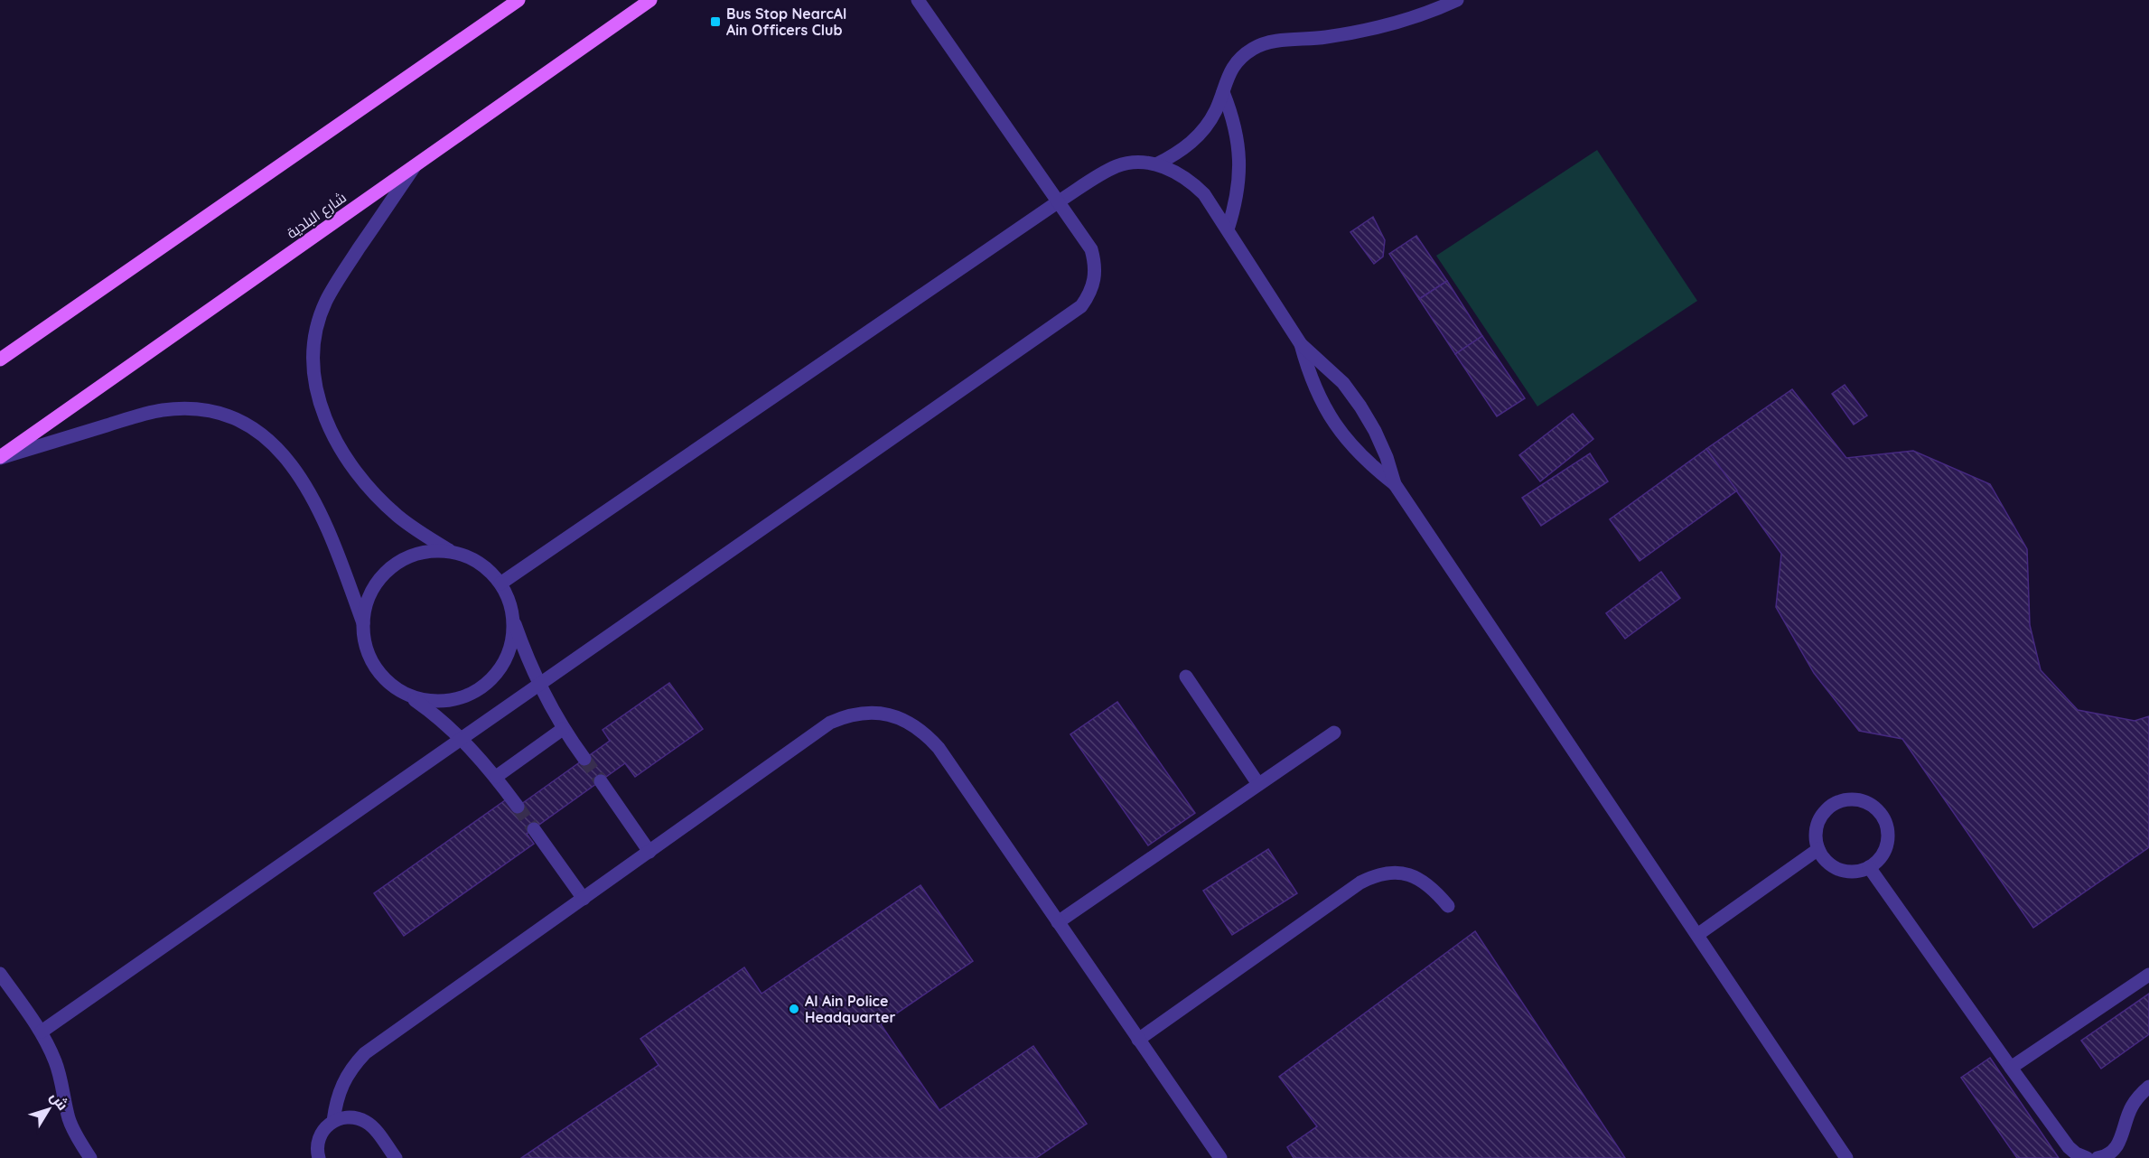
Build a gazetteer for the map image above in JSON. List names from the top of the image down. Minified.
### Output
{"streets":{"main road":["شارع البلدية"]},"places":{"transit":["Bus Stop NearcAl Ain Officers Club"],"other":["Al Ain Police Headquarter"]},"north":"top right"}
